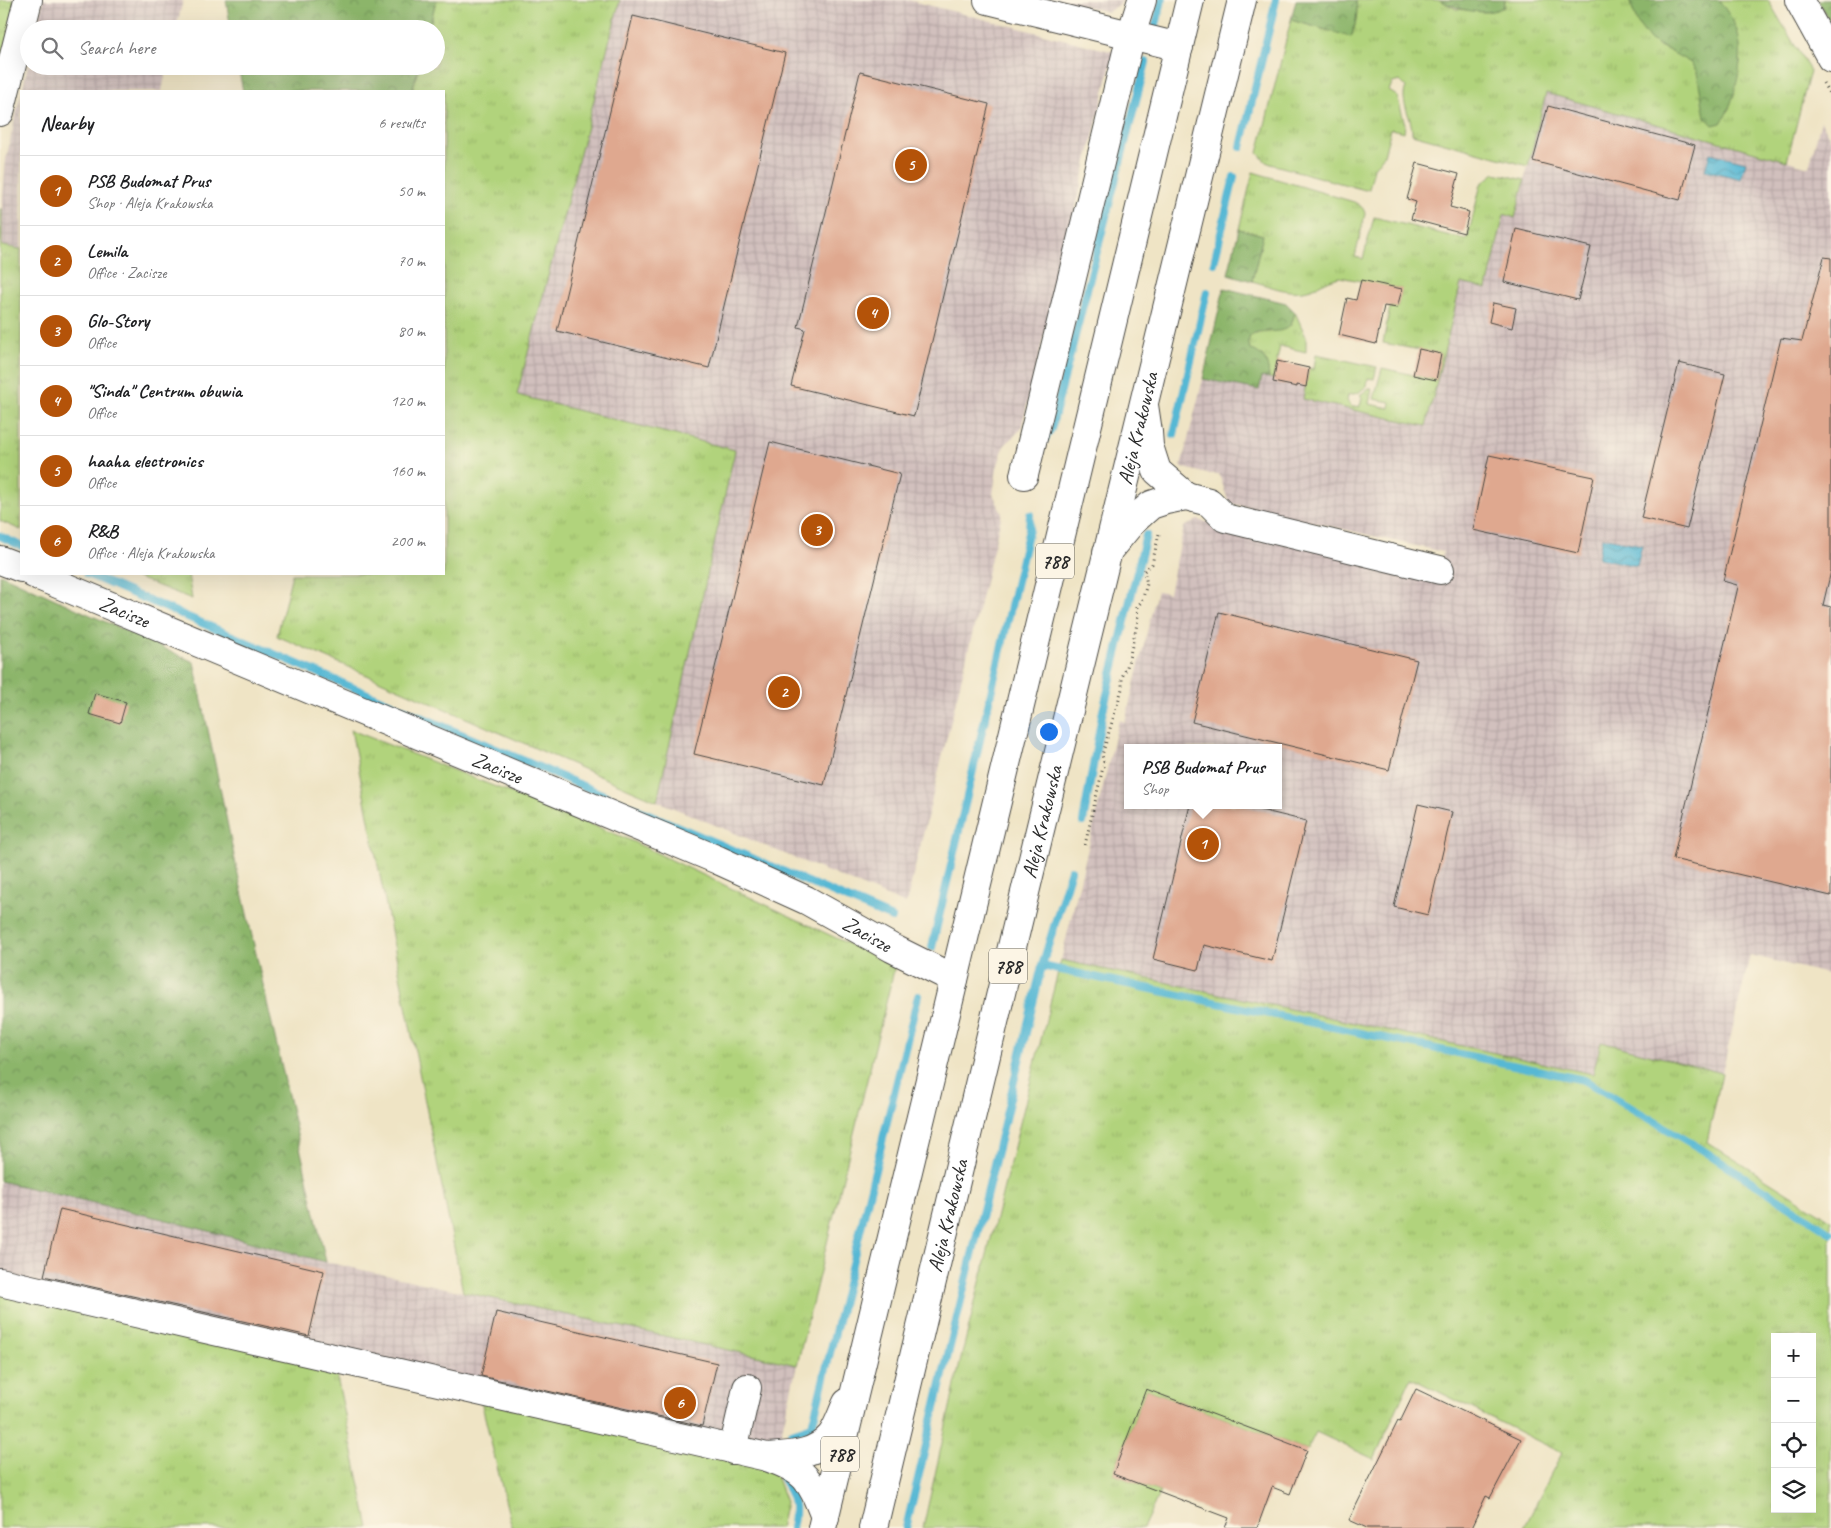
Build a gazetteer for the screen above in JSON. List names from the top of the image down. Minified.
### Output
{"streets":{"main road":["Aleja Krakowska","788","Zacisze"]},"crossings":[["788","Zacisze"]],"page":{"search":"Search here","heading":["Nearby","6 results"],"pins":["5","4","3","2","1","6"],"list":[{"mark":"1","name":"PSB Budomat Prus","note":"Shop · Aleja Krakowska","value":"50 m"},{"mark":"2","name":"Lemila","note":"Office · Zacisze","value":"70 m"},{"mark":"3","name":"Glo-Story","note":"Office","value":"80 m"},{"mark":"4","name":"\"Sinda\" Centrum obuwia","note":"Office","value":"120 m"},{"mark":"5","name":"haaha electronics","note":"Office","value":"160 m"},{"mark":"6","name":"R&B","note":"Office · Aleja Krakowska","value":"200 m"}],"popup":["PSB Budomat Prus","Shop"],"map_buttons":["+","−"]}}
